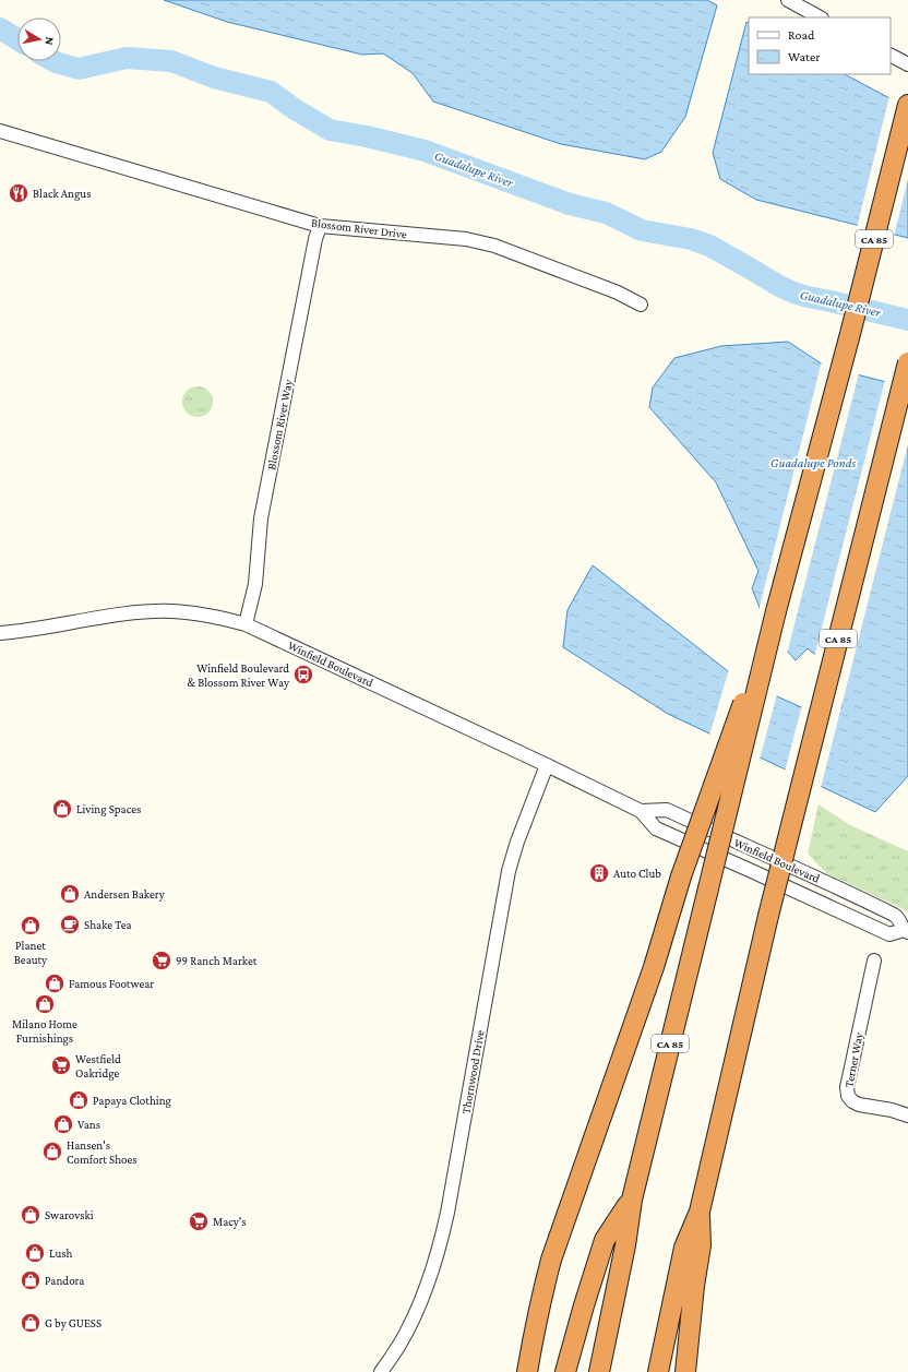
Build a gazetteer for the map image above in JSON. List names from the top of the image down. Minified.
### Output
{"streets":{"highway":["CA 85"],"street":["Blossom River Drive","Blossom River Way","Winfield Boulevard","Terner Way","Thornwood Drive"]},"crossings":[["Blossom River Drive","Blossom River Way"],["Blossom River Way","Winfield Boulevard"],["Winfield Boulevard","Thornwood Drive"]],"water":["Guadalupe River","Guadalupe Ponds"],"places":{"restaurant":["Black Angus"],"bus stop":["Winfield Boulevard & Blossom River Way"],"shop":["Living Spaces","Andersen Bakery","Planet Beauty","Famous Footwear","Milano Home Furnishings","Papaya Clothing","Vans","Hansen's Comfort Shoes","Swarovski","Lush","Pandora","G by GUESS"],"building":["Auto Club"],"cafe":["Shake Tea"],"supermarket":["99 Ranch Market","Westfield Oakridge","Macy's"]},"legend":["Road","Water"],"north":"right"}
